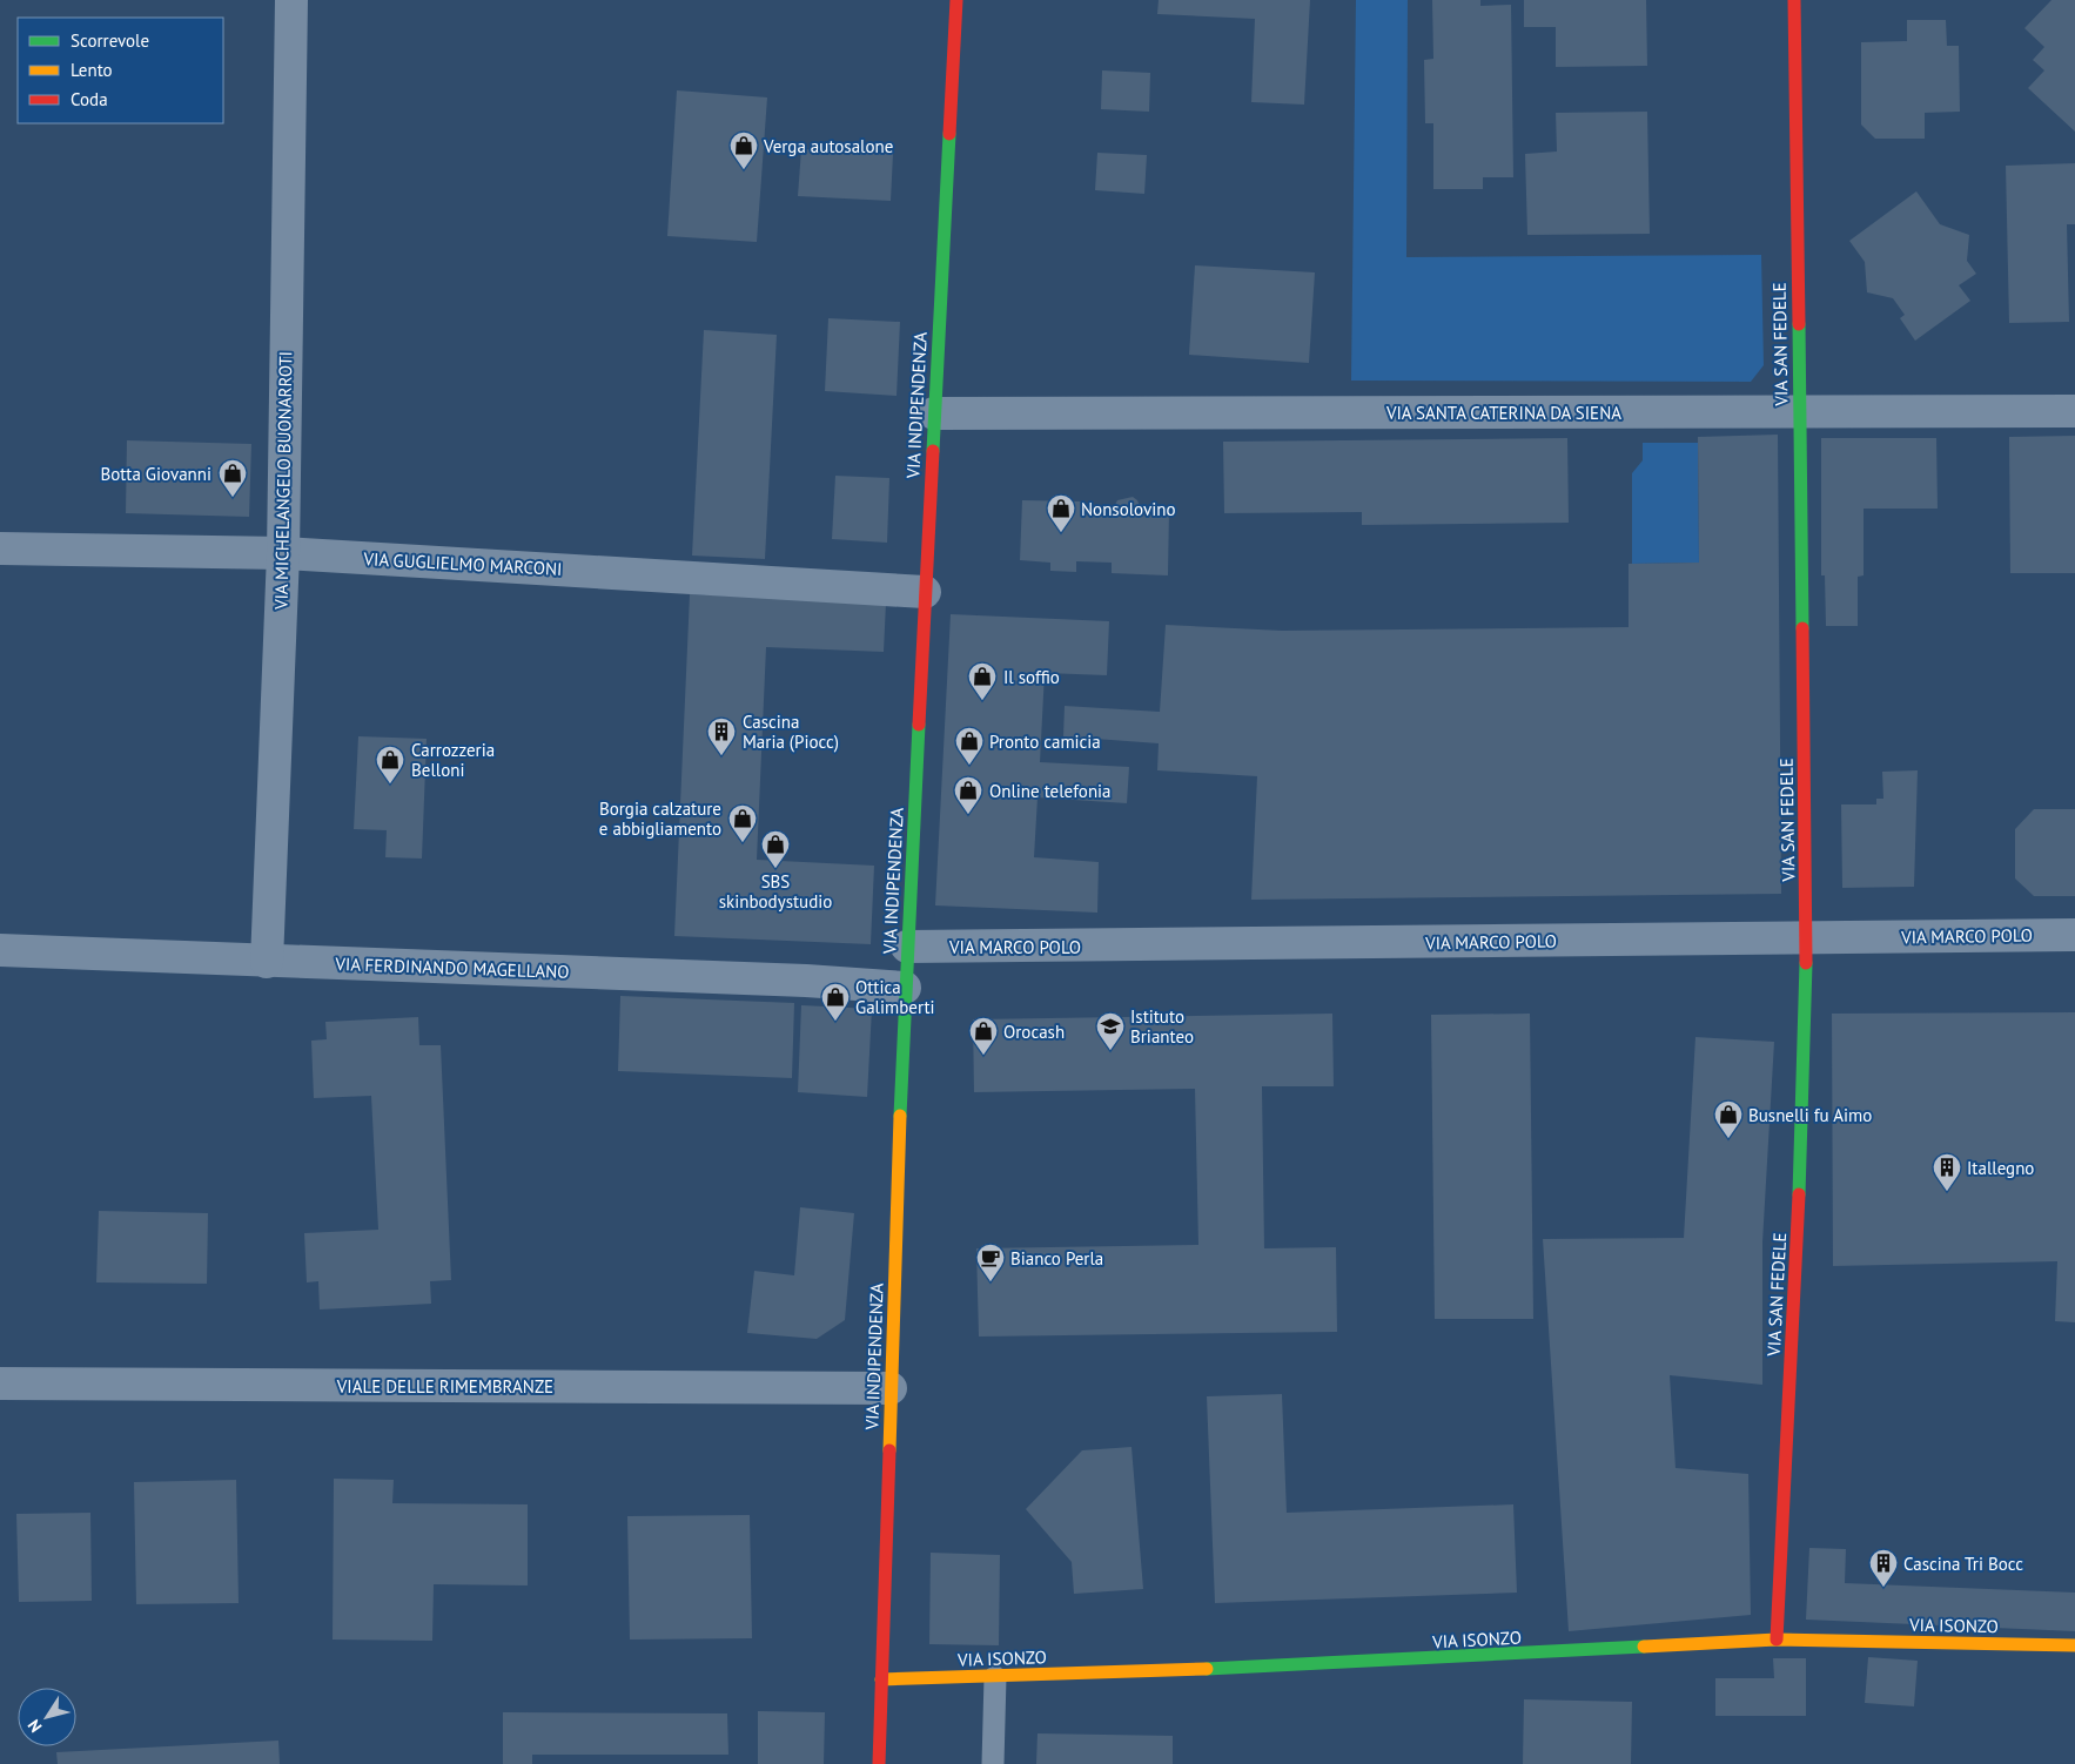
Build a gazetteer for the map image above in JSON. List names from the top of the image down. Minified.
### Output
{"streets":{"street":["VIA SAN FEDELE","VIA INDIPENDENZA","VIA SANTA CATERINA DA SIENA","VIA MICHELANGELO BUONARROTI","VIA GUGLIELMO MARCONI","VIA MARCO POLO","VIA FERDINANDO MAGELLANO","VIALE DELLE RIMEMBRANZE","VIA ISONZO"]},"crossings":[["VIA SAN FEDELE","VIA SANTA CATERINA DA SIENA"],["VIA SAN FEDELE","VIA MARCO POLO"],["VIA SAN FEDELE","VIA ISONZO"],["VIA INDIPENDENZA","VIA SANTA CATERINA DA SIENA"],["VIA INDIPENDENZA","VIA GUGLIELMO MARCONI"],["VIA INDIPENDENZA","VIA MARCO POLO"],["VIA INDIPENDENZA","VIA FERDINANDO MAGELLANO"],["VIA INDIPENDENZA","VIALE DELLE RIMEMBRANZE"],["VIA INDIPENDENZA","VIA ISONZO"],["VIA MICHELANGELO BUONARROTI","VIA GUGLIELMO MARCONI"],["VIA MICHELANGELO BUONARROTI","VIA FERDINANDO MAGELLANO"]],"places":{"shop":["Verga autosalone","Botta Giovanni","Nonsolovino","Il soffio","Pronto camicia","Carrozzeria Belloni","Online telefonia","Borgia calzature e abbigliamento","SBS skinbodystudio","Ottica Galimberti","Orocash","Busnelli fu Aimo"],"building":["Cascina Maria (Piocc)","Itallegno","Cascina Tri Bocc"],"school or university":["Istituto Brianteo"],"cafe":["Bianco Perla"]},"legend":["Scorrevole","Lento","Coda"],"north":"bottom left"}
